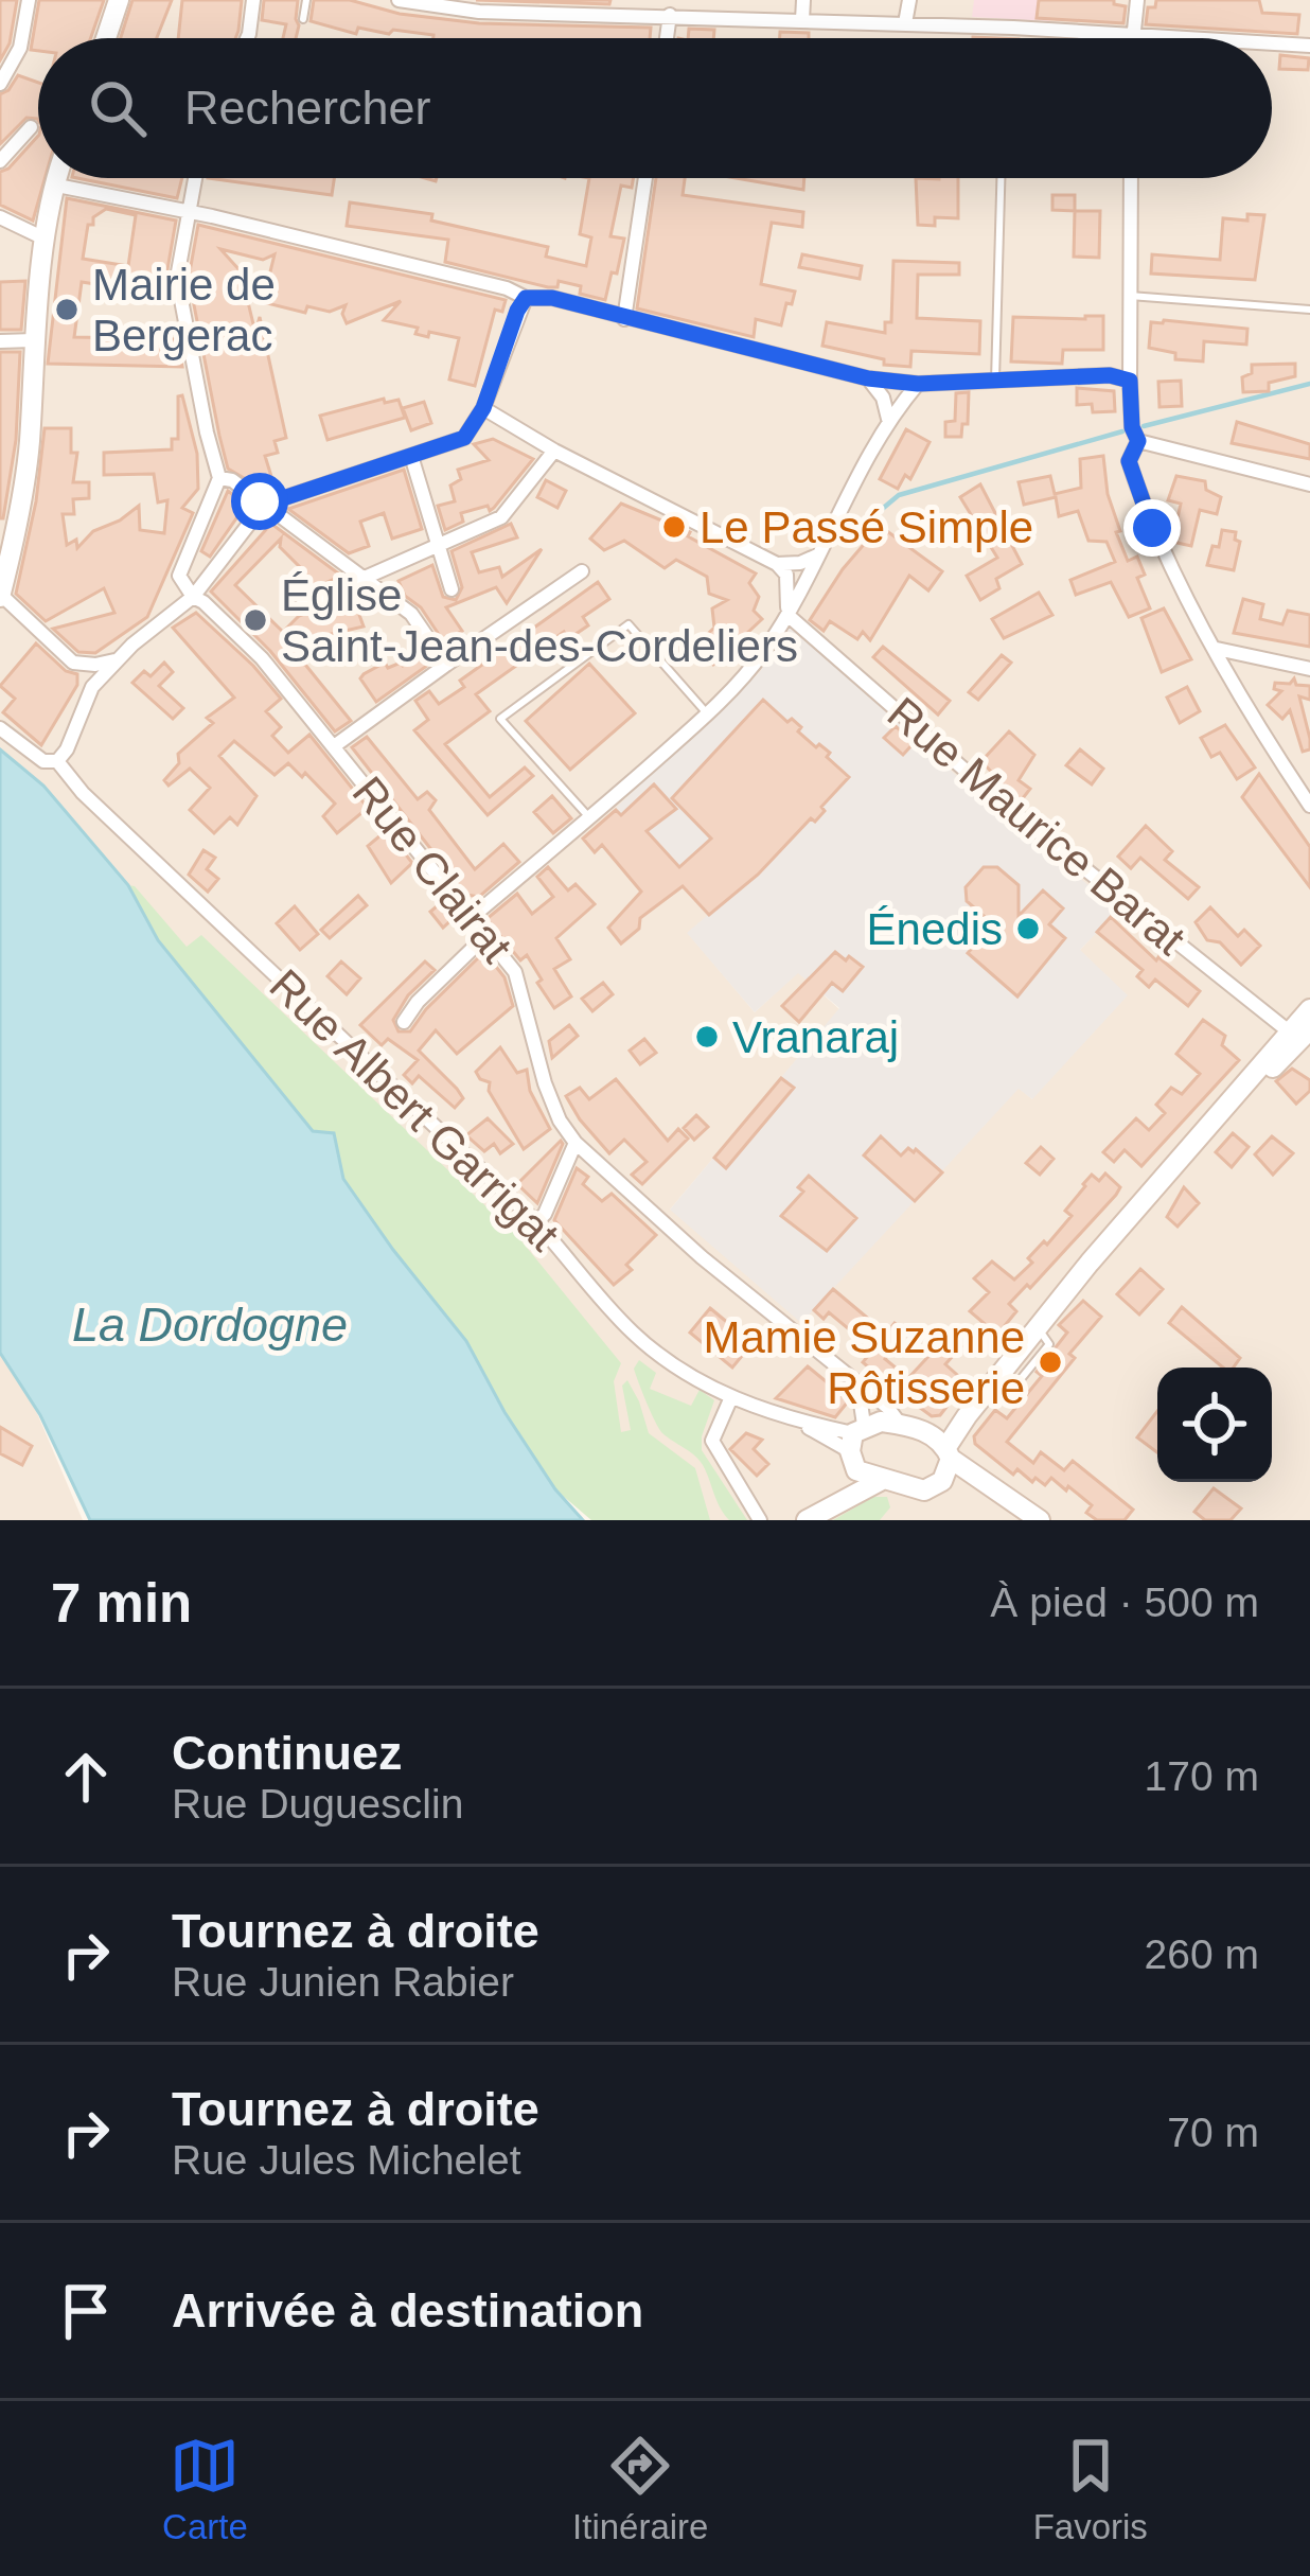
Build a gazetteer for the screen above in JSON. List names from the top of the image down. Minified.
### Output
{"streets":{"street":["Rue Maurice Barat","Rue Clairat","Rue Albert Garrigat"]},"water":["La Dordogne"],"places":["Mairie de Bergerac","Le Passé Simple","Église Saint-Jean-des-Cordeliers","Énedis","Vranaraj","Mamie Suzanne Rôtisserie"],"page":{"search":"Rechercher","heading":["7 min","À pied · 500 m"],"list":[["Continuez","Rue Duguesclin","170 m"],["Tournez à droite","Rue Junien Rabier","260 m"],["Tournez à droite","Rue Jules Michelet","70 m"],"Arrivée à destination"],"nav":["Carte","Itinéraire","Favoris"]}}
